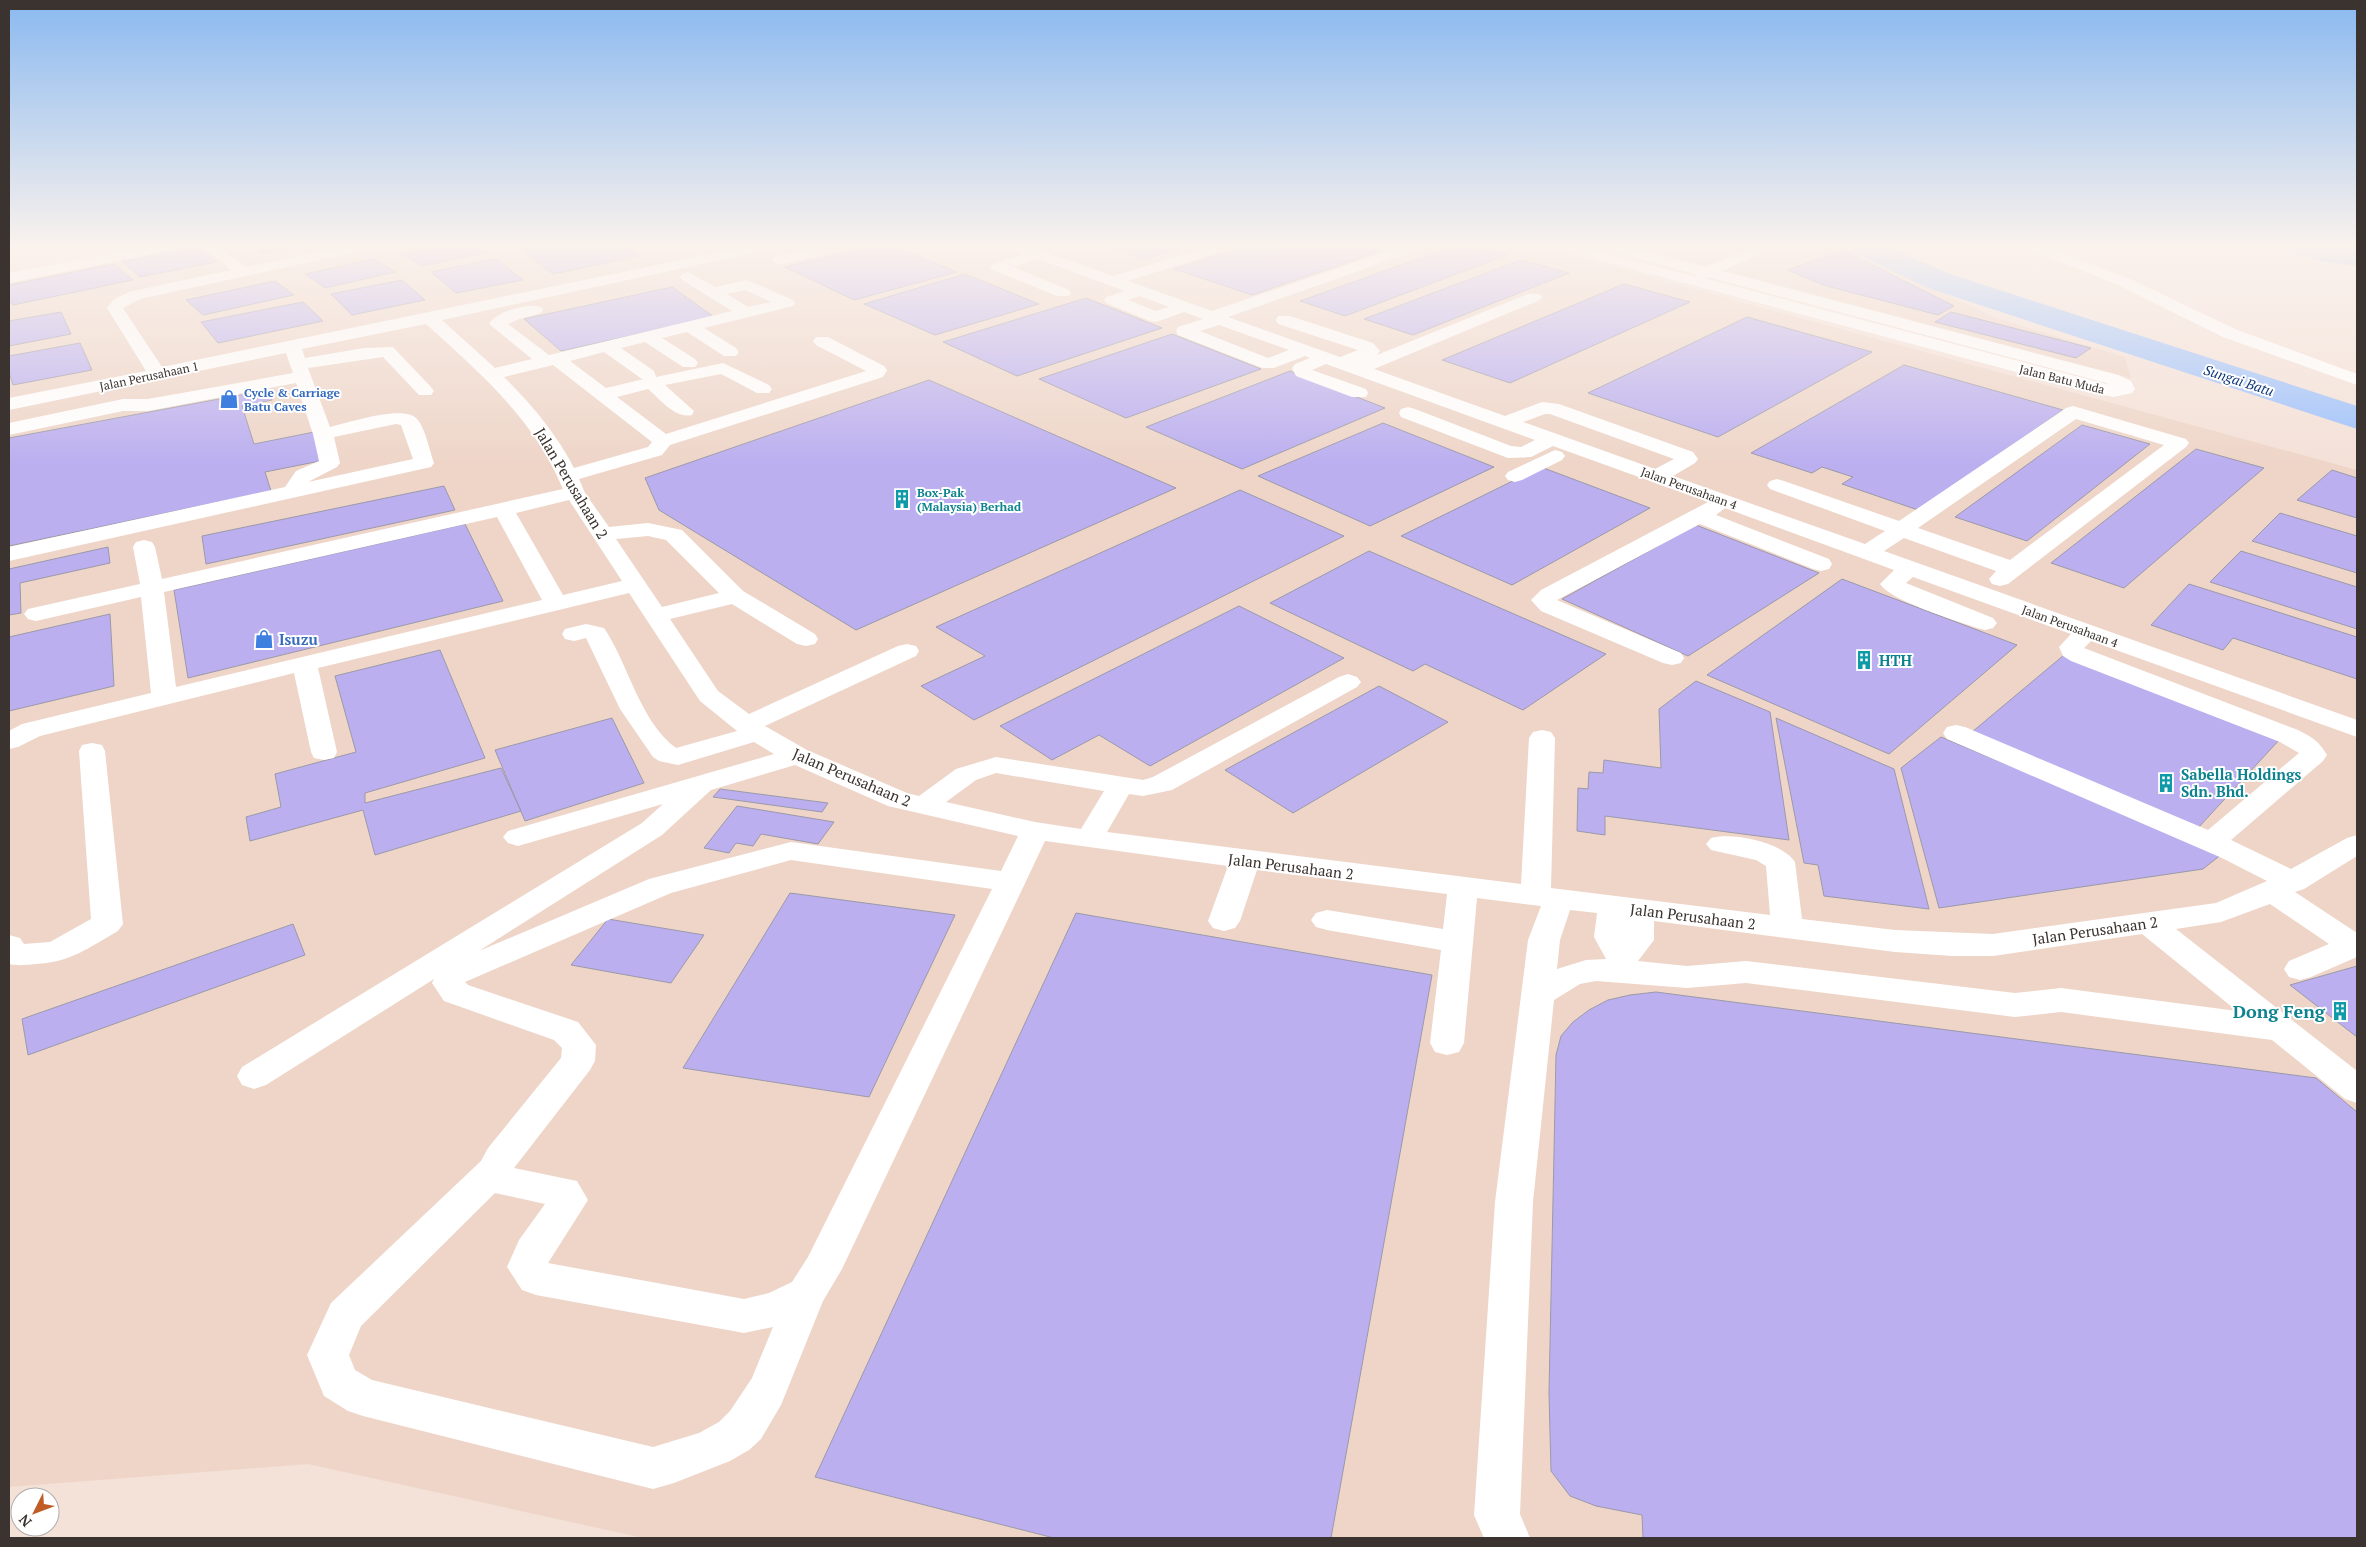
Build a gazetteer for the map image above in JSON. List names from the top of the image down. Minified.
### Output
{"streets":{"street":["Jalan Perusahaan 1","Jalan Batu Muda","Jalan Perusahaan 2","Jalan Perusahaan 4"]},"water":["Sungai Batu"],"places":{"shop":["Cycle & Carriage Batu Caves","Isuzu"],"building":["Box-Pak (Malaysia) Berhad","HTH","Sabella Holdings Sdn. Bhd.","Dong Feng"]},"north":"bottom left"}
